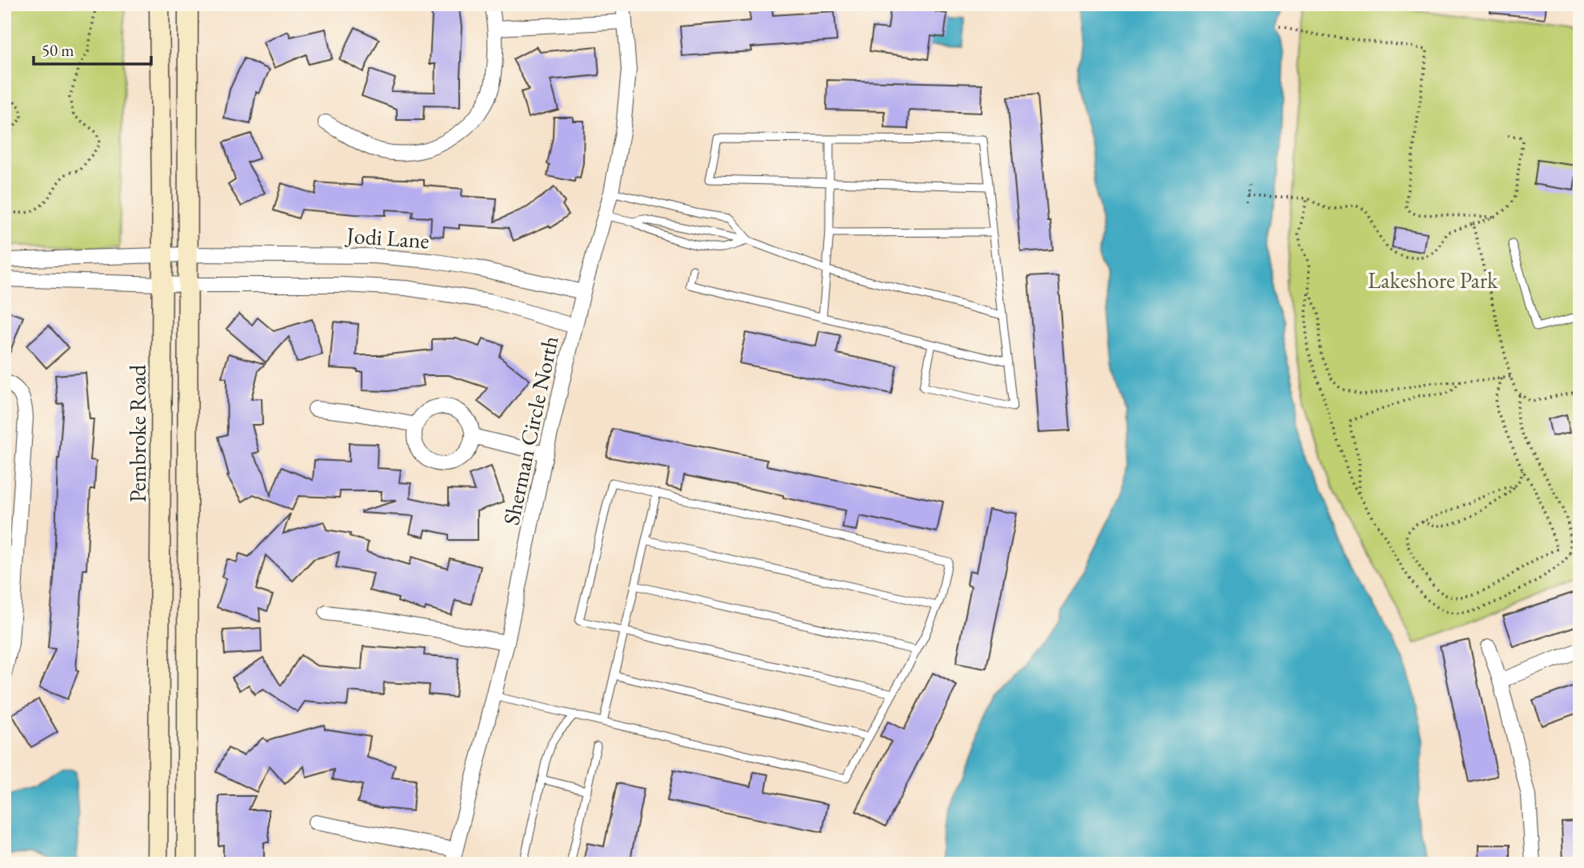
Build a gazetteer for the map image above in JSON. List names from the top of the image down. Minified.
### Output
{"streets":{"main road":["Pembroke Road"],"street":["Jodi Lane","Sherman Circle North"]},"crossings":[["Jodi Lane","Sherman Circle North"],["Jodi Lane","Pembroke Road"]],"parks":["Lakeshore Park"],"scale_bar":"50 m"}
